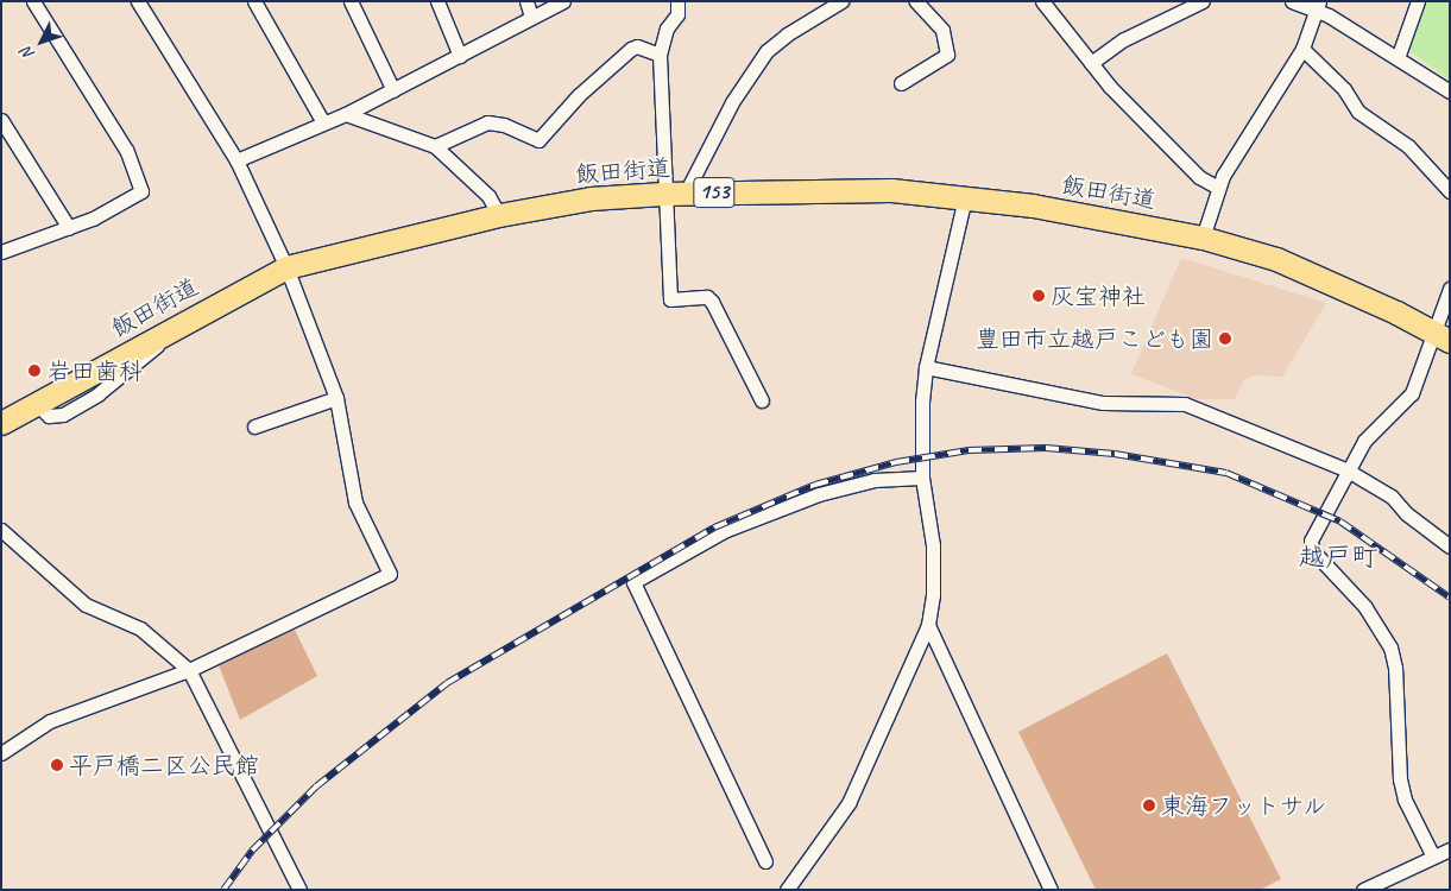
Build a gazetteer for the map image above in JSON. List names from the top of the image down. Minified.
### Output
{"streets":{"highway":["飯田街道","153"]},"districts":["越戸町"],"places":["灰宝神社","豊田市立越戸こども園","岩田歯科","平戸橋二区公民館","東海フットサル"],"north":"bottom left"}
